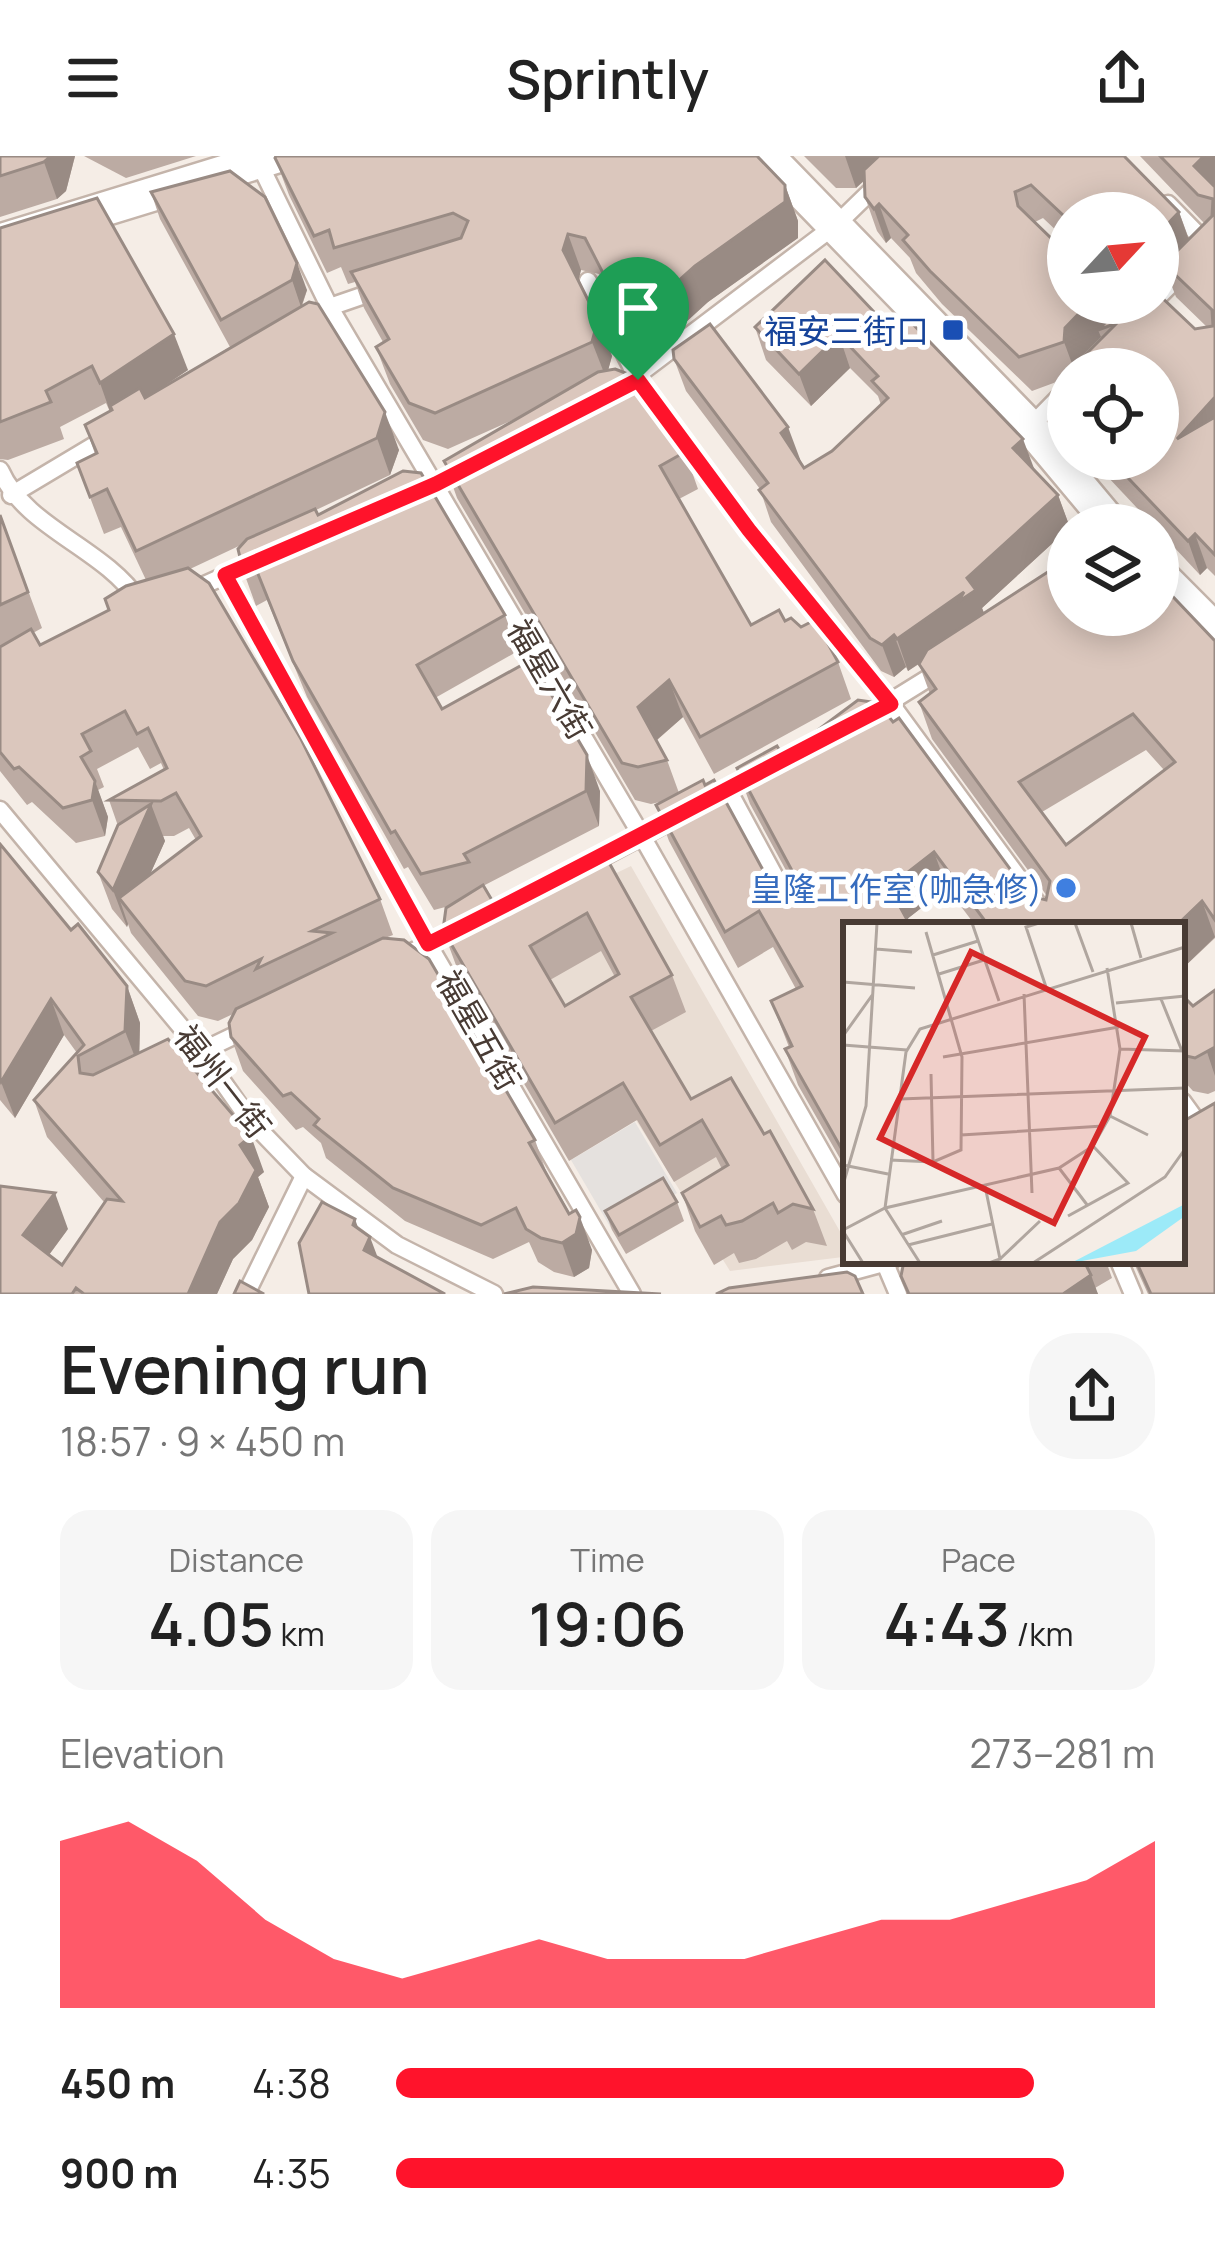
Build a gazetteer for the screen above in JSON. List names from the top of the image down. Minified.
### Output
{"streets":{"lane":["福星六街","福星五街","福州一街"]},"places":{"transit":["福安三街口"],"other":["皇隆工作室(咖急修)"]},"north":"top right","page":{"header":"Sprintly","heading":["Evening run","18:57 · 9 × 450 m"],"stats":[["Distance","4.05 km"],["Time","19:06"],["Pace","4:43 /km"]],"chart":["Elevation","273–281 m"],"list":[{"name":"450 m","note":"4:38"},{"name":"900 m","note":"4:35"}]}}
